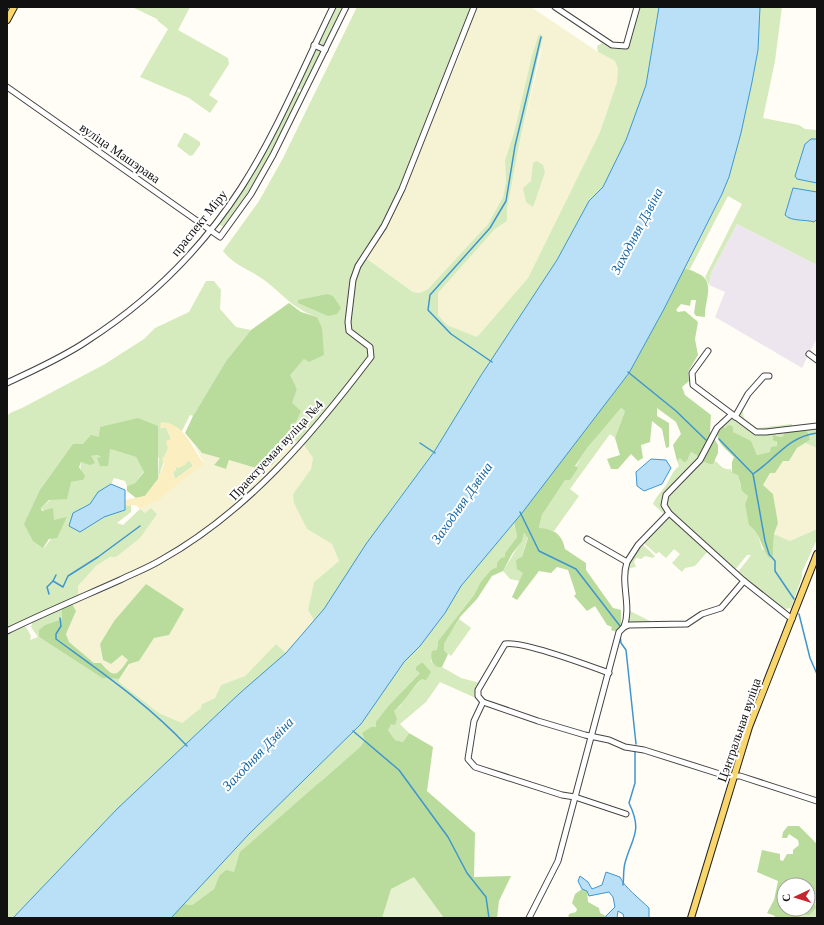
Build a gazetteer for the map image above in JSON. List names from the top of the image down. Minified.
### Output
{"streets":{"main road":["Цэнтральная вуліца"],"street":["вуліца Машэрава","праспект Міру","Праектуемая вуліца №4"]},"crossings":[["вуліца Машэрава","праспект Міру"]],"water":["Заходняя Дзвіна"],"north":"left"}
